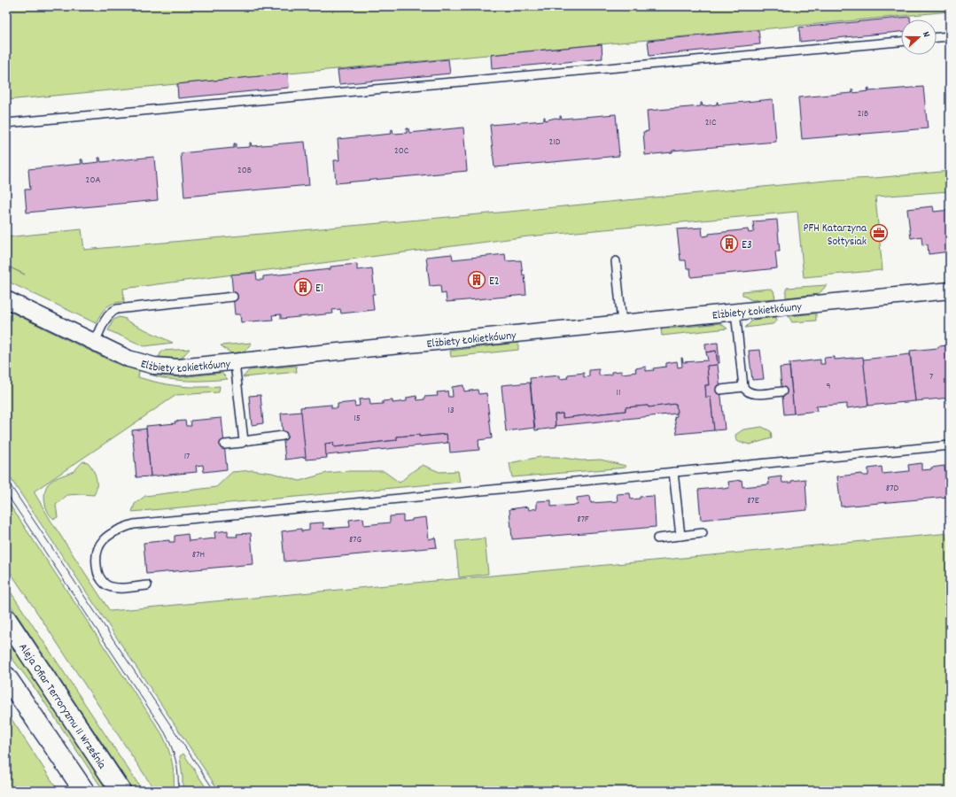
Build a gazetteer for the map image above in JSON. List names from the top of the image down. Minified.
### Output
{"streets":{"street":["Elżbiety Łokietkówny","Aleja Ofiar Terroryzmu 11 Września"]},"places":{"office":["PFH Katarzyna Sołtysiak"],"building":["E3","E2","E1"]},"house_numbers":["21B","21C","21D","20C","20B","20A","7","9","11","13","15","17","87D","87E","87F","87G","87H"],"north":"right"}
